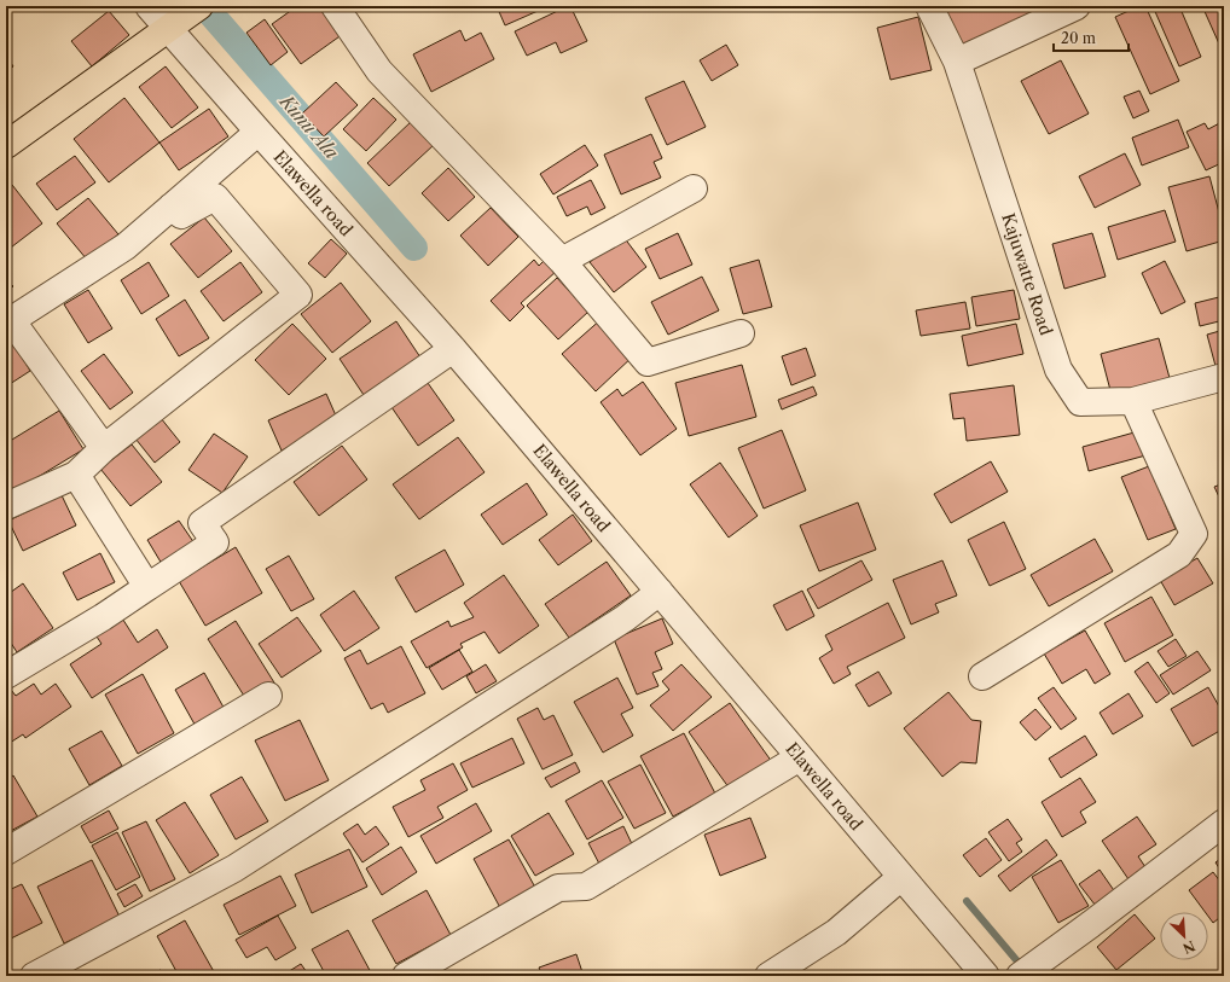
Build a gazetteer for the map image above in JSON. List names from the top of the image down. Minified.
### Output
{"streets":{"street":["Elawella road","Kajuwatte Road"]},"water":["Kunu Ala"],"scale_bar":"20 m","north":"bottom right"}
